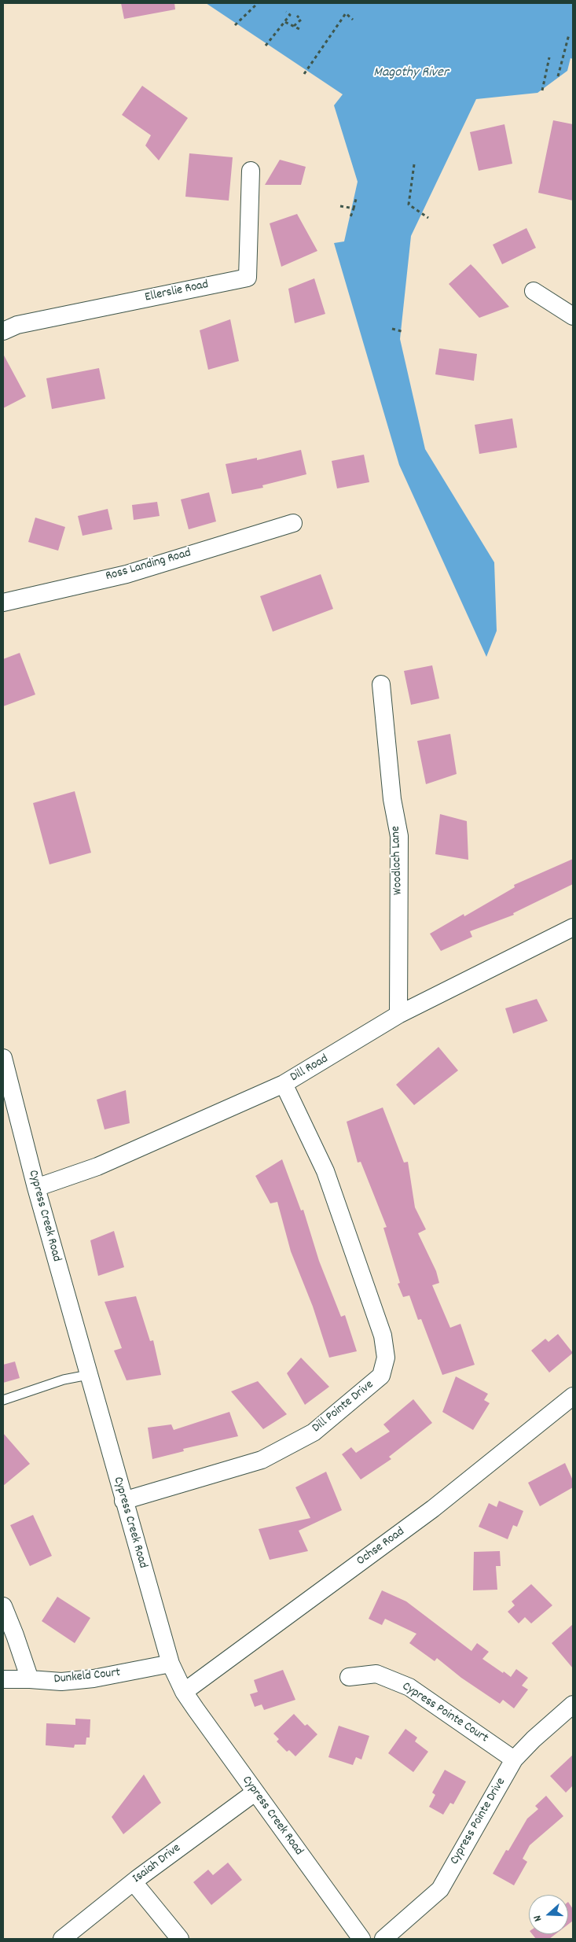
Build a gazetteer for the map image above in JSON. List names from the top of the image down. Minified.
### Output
{"streets":{"street":["Ellerslie Road","Ross Landing Road","Woodloch Lane","Dill Road","Cypress Creek Road","Dill Pointe Drive","Ochse Road","Dunkeld Court","Cypress Pointe Court","Cypress Pointe Drive","Isaiah Drive"]},"crossings":[["Woodloch Lane","Dill Road"],["Dill Road","Cypress Creek Road"],["Dill Road","Dill Pointe Drive"],["Cypress Creek Road","Dill Pointe Drive"],["Cypress Creek Road","Ochse Road"],["Cypress Creek Road","Dunkeld Court"],["Cypress Creek Road","Isaiah Drive"],["Cypress Pointe Court","Cypress Pointe Drive"]],"water":["Magothy River"],"north":"left"}
